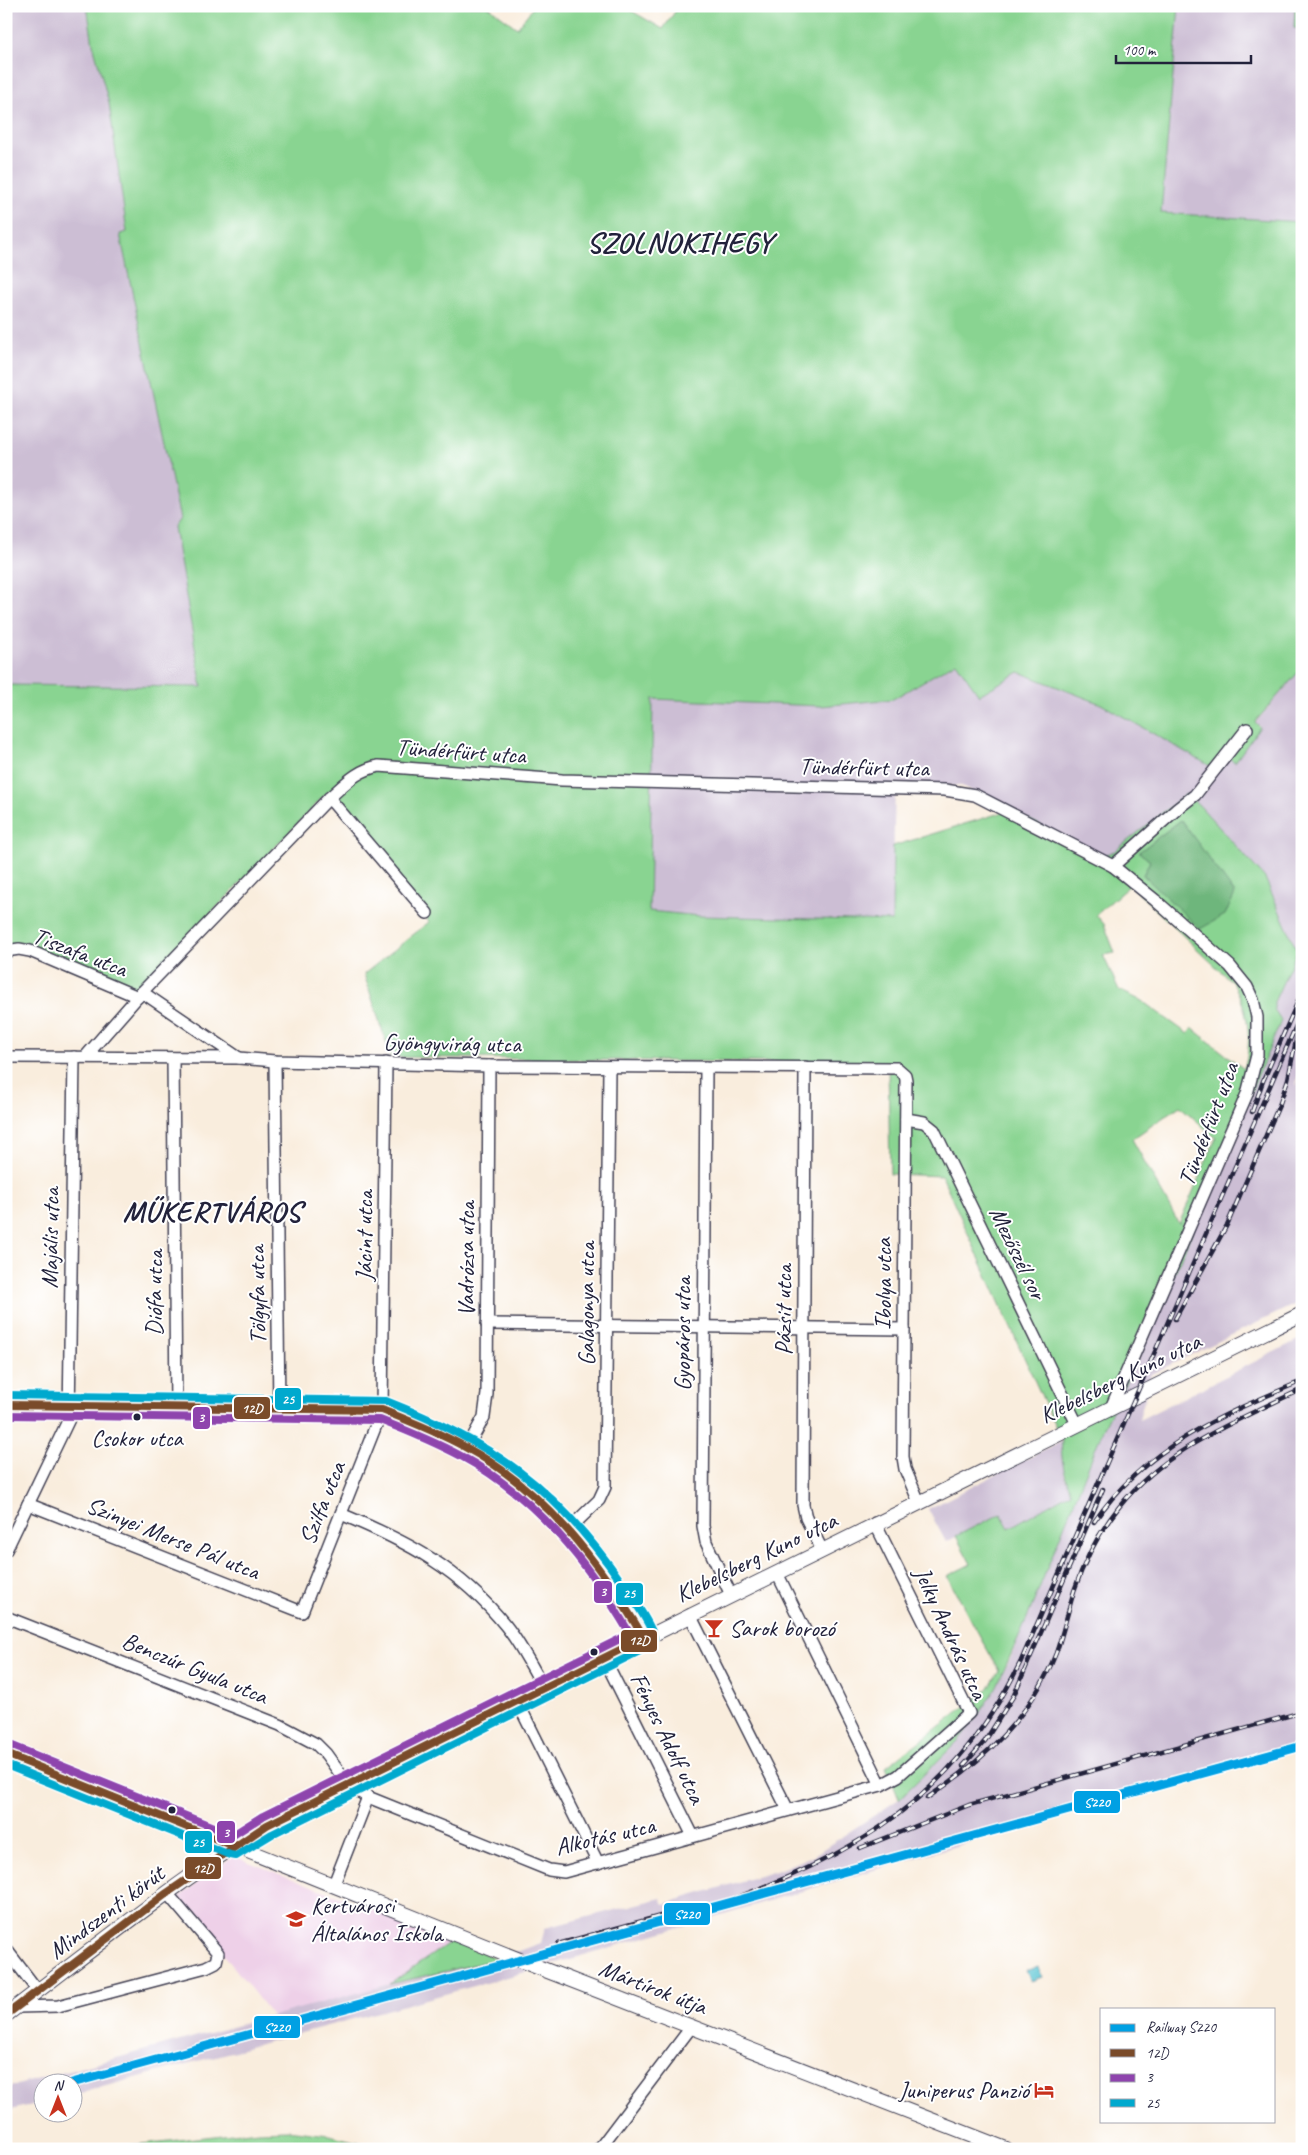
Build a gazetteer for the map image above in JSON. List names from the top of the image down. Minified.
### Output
{"streets":{"street":["Tündérfürt utca","Tiszafa utca","Gyöngyvirág utca","Jácint utca","Majális utca","Mezőszél sor","Vadrózsa utca","Ibolya utca","Diófa utca","Tölgyfa utca","Galagonya utca","Pázsit utca","Gyopáros utca","Klebelsberg Kuno utca","Szilfa utca","Szinyei Merse Pál utca","Jelky András utca","Benczúr Gyula utca","Fényes Adolf utca","Alkotás utca","Mindszenti körút","Mártírok útja"]},"crossings":[["Tündérfürt utca","Tiszafa utca"],["Tündérfürt utca","Gyöngyvirág utca"],["Tündérfürt utca","Klebelsberg Kuno utca"],["Tiszafa utca","Gyöngyvirág utca"],["Gyöngyvirág utca","Jácint utca"],["Gyöngyvirág utca","Majális utca"],["Gyöngyvirág utca","Vadrózsa utca"],["Gyöngyvirág utca","Ibolya utca"],["Gyöngyvirág utca","Diófa utca"],["Gyöngyvirág utca","Tölgyfa utca"],["Gyöngyvirág utca","Galagonya utca"],["Gyöngyvirág utca","Pázsit utca"],["Gyöngyvirág utca","Gyopáros utca"],["Jácint utca","Szilfa utca"],["Majális utca","Szinyei Merse Pál utca"],["Mezőszél sor","Ibolya utca"],["Mezőszél sor","Klebelsberg Kuno utca"],["Ibolya utca","Klebelsberg Kuno utca"],["Pázsit utca","Klebelsberg Kuno utca"],["Gyopáros utca","Klebelsberg Kuno utca"],["Klebelsberg Kuno utca","Jelky András utca"],["Klebelsberg Kuno utca","Benczúr Gyula utca"],["Klebelsberg Kuno utca","Fényes Adolf utca"],["Klebelsberg Kuno utca","Alkotás utca"],["Klebelsberg Kuno utca","Mindszenti körút"],["Klebelsberg Kuno utca","Mártírok útja"],["Szilfa utca","Szinyei Merse Pál utca"],["Jelky András utca","Alkotás utca"],["Benczúr Gyula utca","Alkotás utca"],["Fényes Adolf utca","Alkotás utca"],["Mindszenti körút","Mártírok útja"]],"districts":["SZOLNOKIHEGY","MŰKERTVÁROS"],"places":{"other":["Csokor utca"],"bar":["Sarok borozó"],"school or university":["Kertvárosi Általános Iskola"],"hotel":["Juniperus Panzió"]},"lines":["transit line 25","transit line 12D","transit line 3","rail line S220"],"legend":["Railway S220","12D","3","25"],"scale_bar":"100 m","north":"top"}
